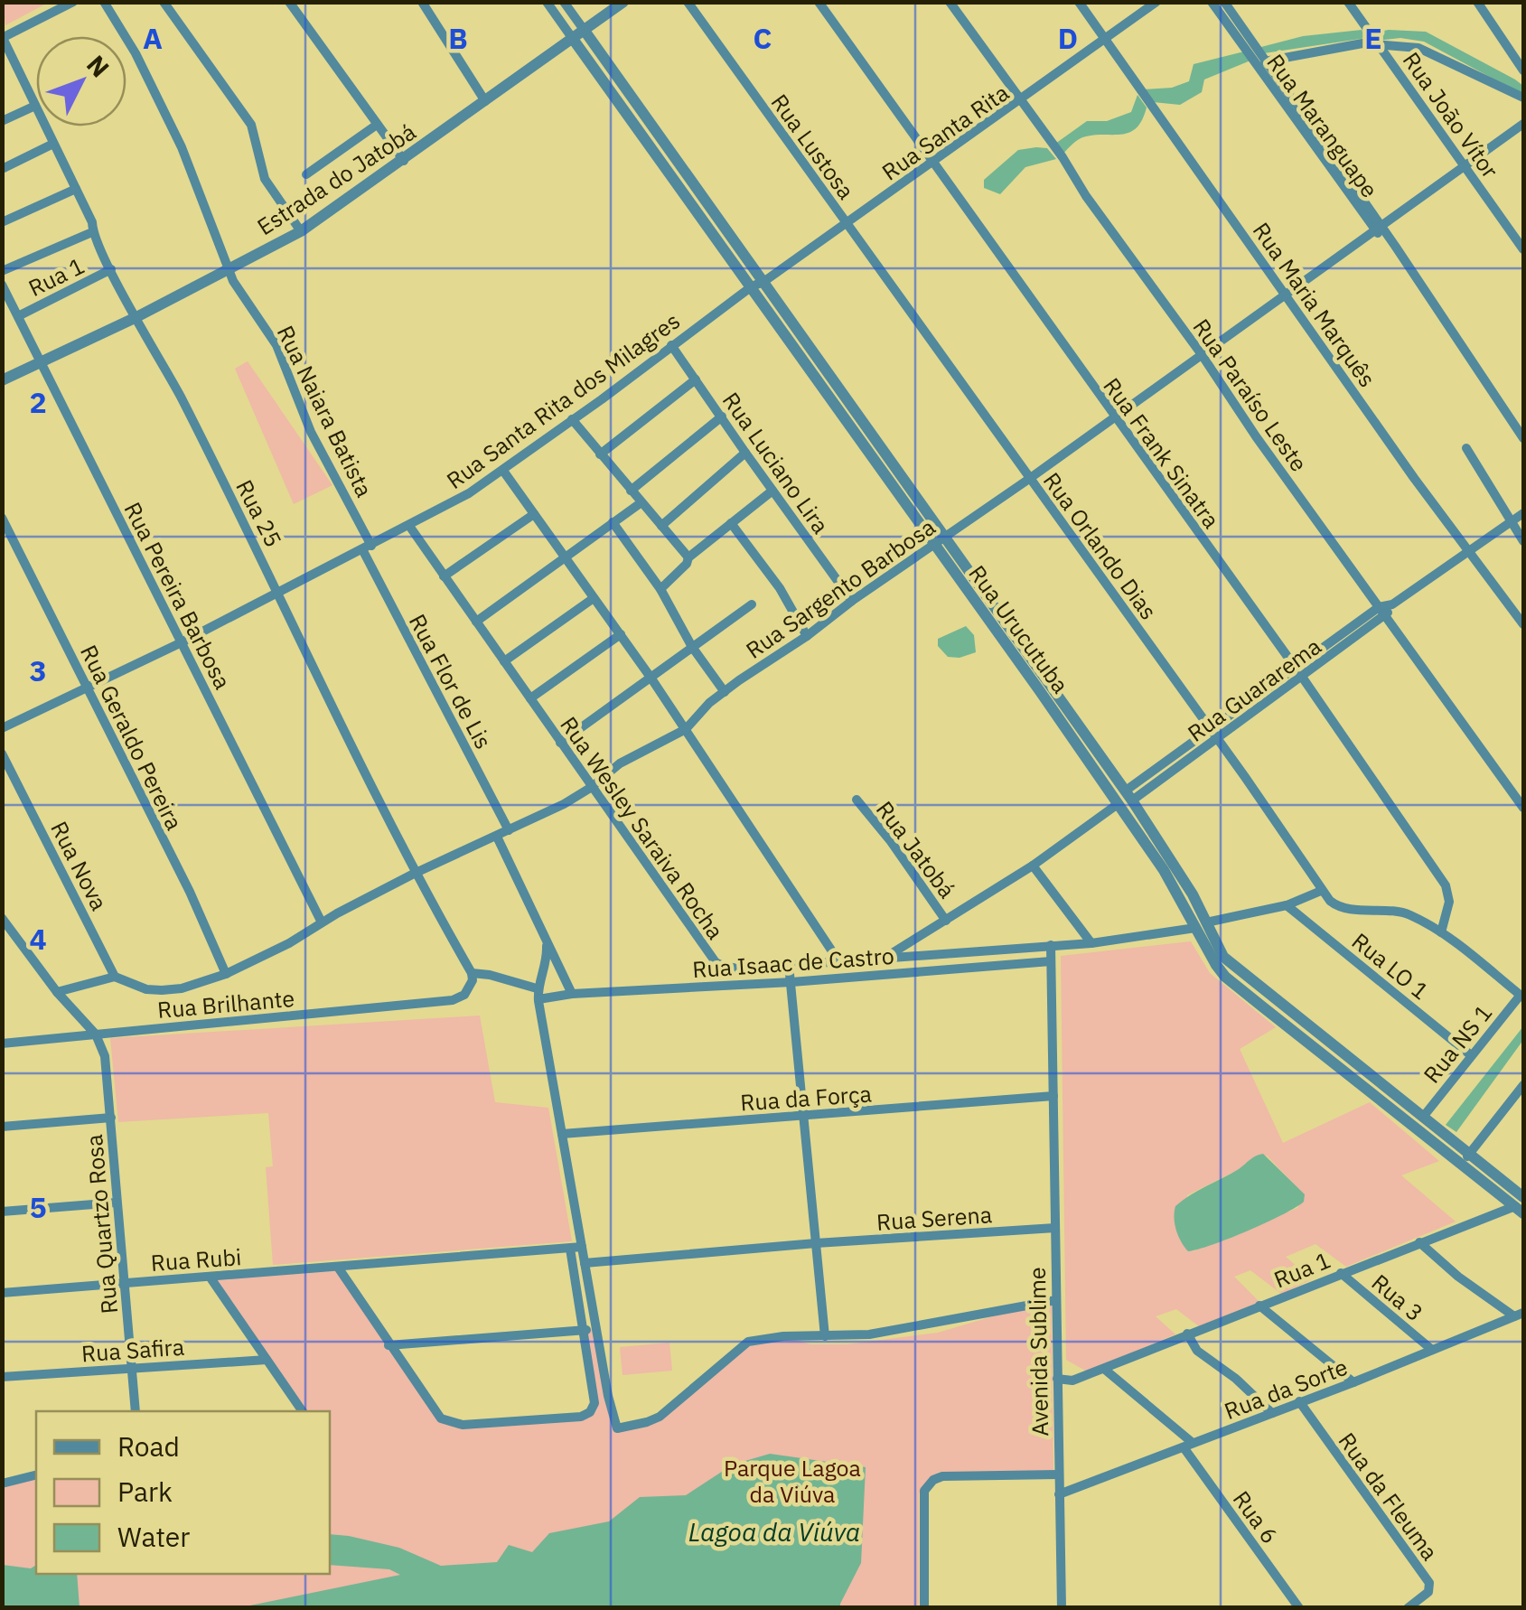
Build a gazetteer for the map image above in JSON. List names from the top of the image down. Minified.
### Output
{"streets":{"street":["Rua João Vítor","Rua Maranguape","Rua Santa Rita","Rua Lustosa","Estrada do Jatobá","Rua 1","Rua Maria Marquês","Rua Paraíso Leste","Rua Santa Rita dos Milagres","Rua Naiara Batista","Rua Frank Sinatra","Rua Luciano Lira","Rua 25","Rua Orlando Dias","Rua Sargento Barbosa","Rua Pereira Barbosa","Rua Urucutuba","Rua Flor de Lis","Rua Guararema","Rua Geraldo Pereira","Rua Wesley Saraiva Rocha","Rua Jatobá","Rua Nova","Rua Isaac de Castro","Rua LO 1","Rua Brilhante","Rua NS 1","Rua da Força","Rua Serena","Rua Quartzo Rosa","Rua Rubi","Rua 3","Rua Safira","Avenida Sublime","Rua da Sorte","Rua da Fleuma","Rua 6"]},"crossings":[["Rua João Vítor","Rua Sargento Barbosa"],["Rua Maranguape","Rua Sargento Barbosa"],["Rua Santa Rita","Rua Lustosa"],["Rua Santa Rita","Rua Maria Marquês"],["Rua Santa Rita","Rua Paraíso Leste"],["Rua Santa Rita","Rua Santa Rita dos Milagres"],["Rua Santa Rita","Rua Frank Sinatra"],["Rua Santa Rita","Rua Orlando Dias"],["Rua Santa Rita","Rua Urucutuba"],["Rua Lustosa","Rua Orlando Dias"],["Estrada do Jatobá","Rua Naiara Batista"],["Estrada do Jatobá","Rua 25"],["Estrada do Jatobá","Rua Pereira Barbosa"],["Estrada do Jatobá","Rua Urucutuba"],["Rua 1","Rua 25"],["Rua 1","Rua Pereira Barbosa"],["Rua 1","Rua Urucutuba"],["Rua 1","Rua 3"],["Rua 1","Avenida Sublime"],["Rua 1","Rua 6"],["Rua Maria Marquês","Rua Sargento Barbosa"],["Rua Maria Marquês","Rua Guararema"],["Rua Paraíso Leste","Rua Sargento Barbosa"],["Rua Paraíso Leste","Rua Guararema"],["Rua Santa Rita dos Milagres","Rua Naiara Batista"],["Rua Santa Rita dos Milagres","Rua Luciano Lira"],["Rua Santa Rita dos Milagres","Rua 25"],["Rua Santa Rita dos Milagres","Rua Pereira Barbosa"],["Rua Santa Rita dos Milagres","Rua Urucutuba"],["Rua Santa Rita dos Milagres","Rua Flor de Lis"],["Rua Santa Rita dos Milagres","Rua Geraldo Pereira"],["Rua Santa Rita dos Milagres","Rua Wesley Saraiva Rocha"],["Rua Naiara Batista","Rua Flor de Lis"],["Rua Frank Sinatra","Rua Sargento Barbosa"],["Rua Frank Sinatra","Rua Guararema"],["Rua Luciano Lira","Rua Sargento Barbosa"],["Rua 25","Rua Sargento Barbosa"],["Rua 25","Rua Brilhante"],["Rua Orlando Dias","Rua Sargento Barbosa"],["Rua Orlando Dias","Rua Guararema"],["Rua Sargento Barbosa","Rua Pereira Barbosa"],["Rua Sargento Barbosa","Rua Urucutuba"],["Rua Sargento Barbosa","Rua Flor de Lis"],["Rua Sargento Barbosa","Rua Geraldo Pereira"],["Rua Sargento Barbosa","Rua Wesley Saraiva Rocha"],["Rua Sargento Barbosa","Rua Nova"],["Rua Urucutuba","Rua Guararema"],["Rua Urucutuba","Rua NS 1"],["Rua Isaac de Castro","Avenida Sublime"],["Rua LO 1","Rua NS 1"],["Rua Brilhante","Rua Quartzo Rosa"],["Rua da Força","Avenida Sublime"],["Rua Serena","Avenida Sublime"],["Rua Quartzo Rosa","Rua Rubi"],["Rua Quartzo Rosa","Rua Safira"],["Rua 3","Rua da Sorte"],["Avenida Sublime","Rua da Sorte"],["Rua da Sorte","Rua da Fleuma"],["Rua da Sorte","Rua 6"]],"water":["Lagoa da Viúva"],"parks":["Parque Lagoa da Viúva"],"legend":["Road","Park","Water"],"north":"top right","grid":{"columns":["A","B","C","D","E"],"rows":["2","3","4","5"]}}
